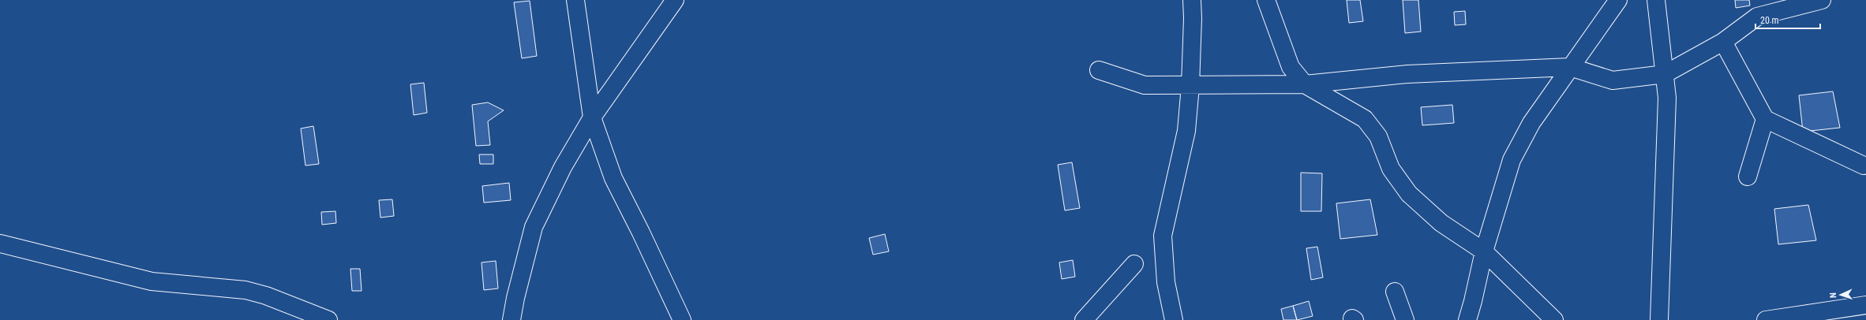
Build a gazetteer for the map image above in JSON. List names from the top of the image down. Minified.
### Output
{"scale_bar":"20 m","north":"left"}
